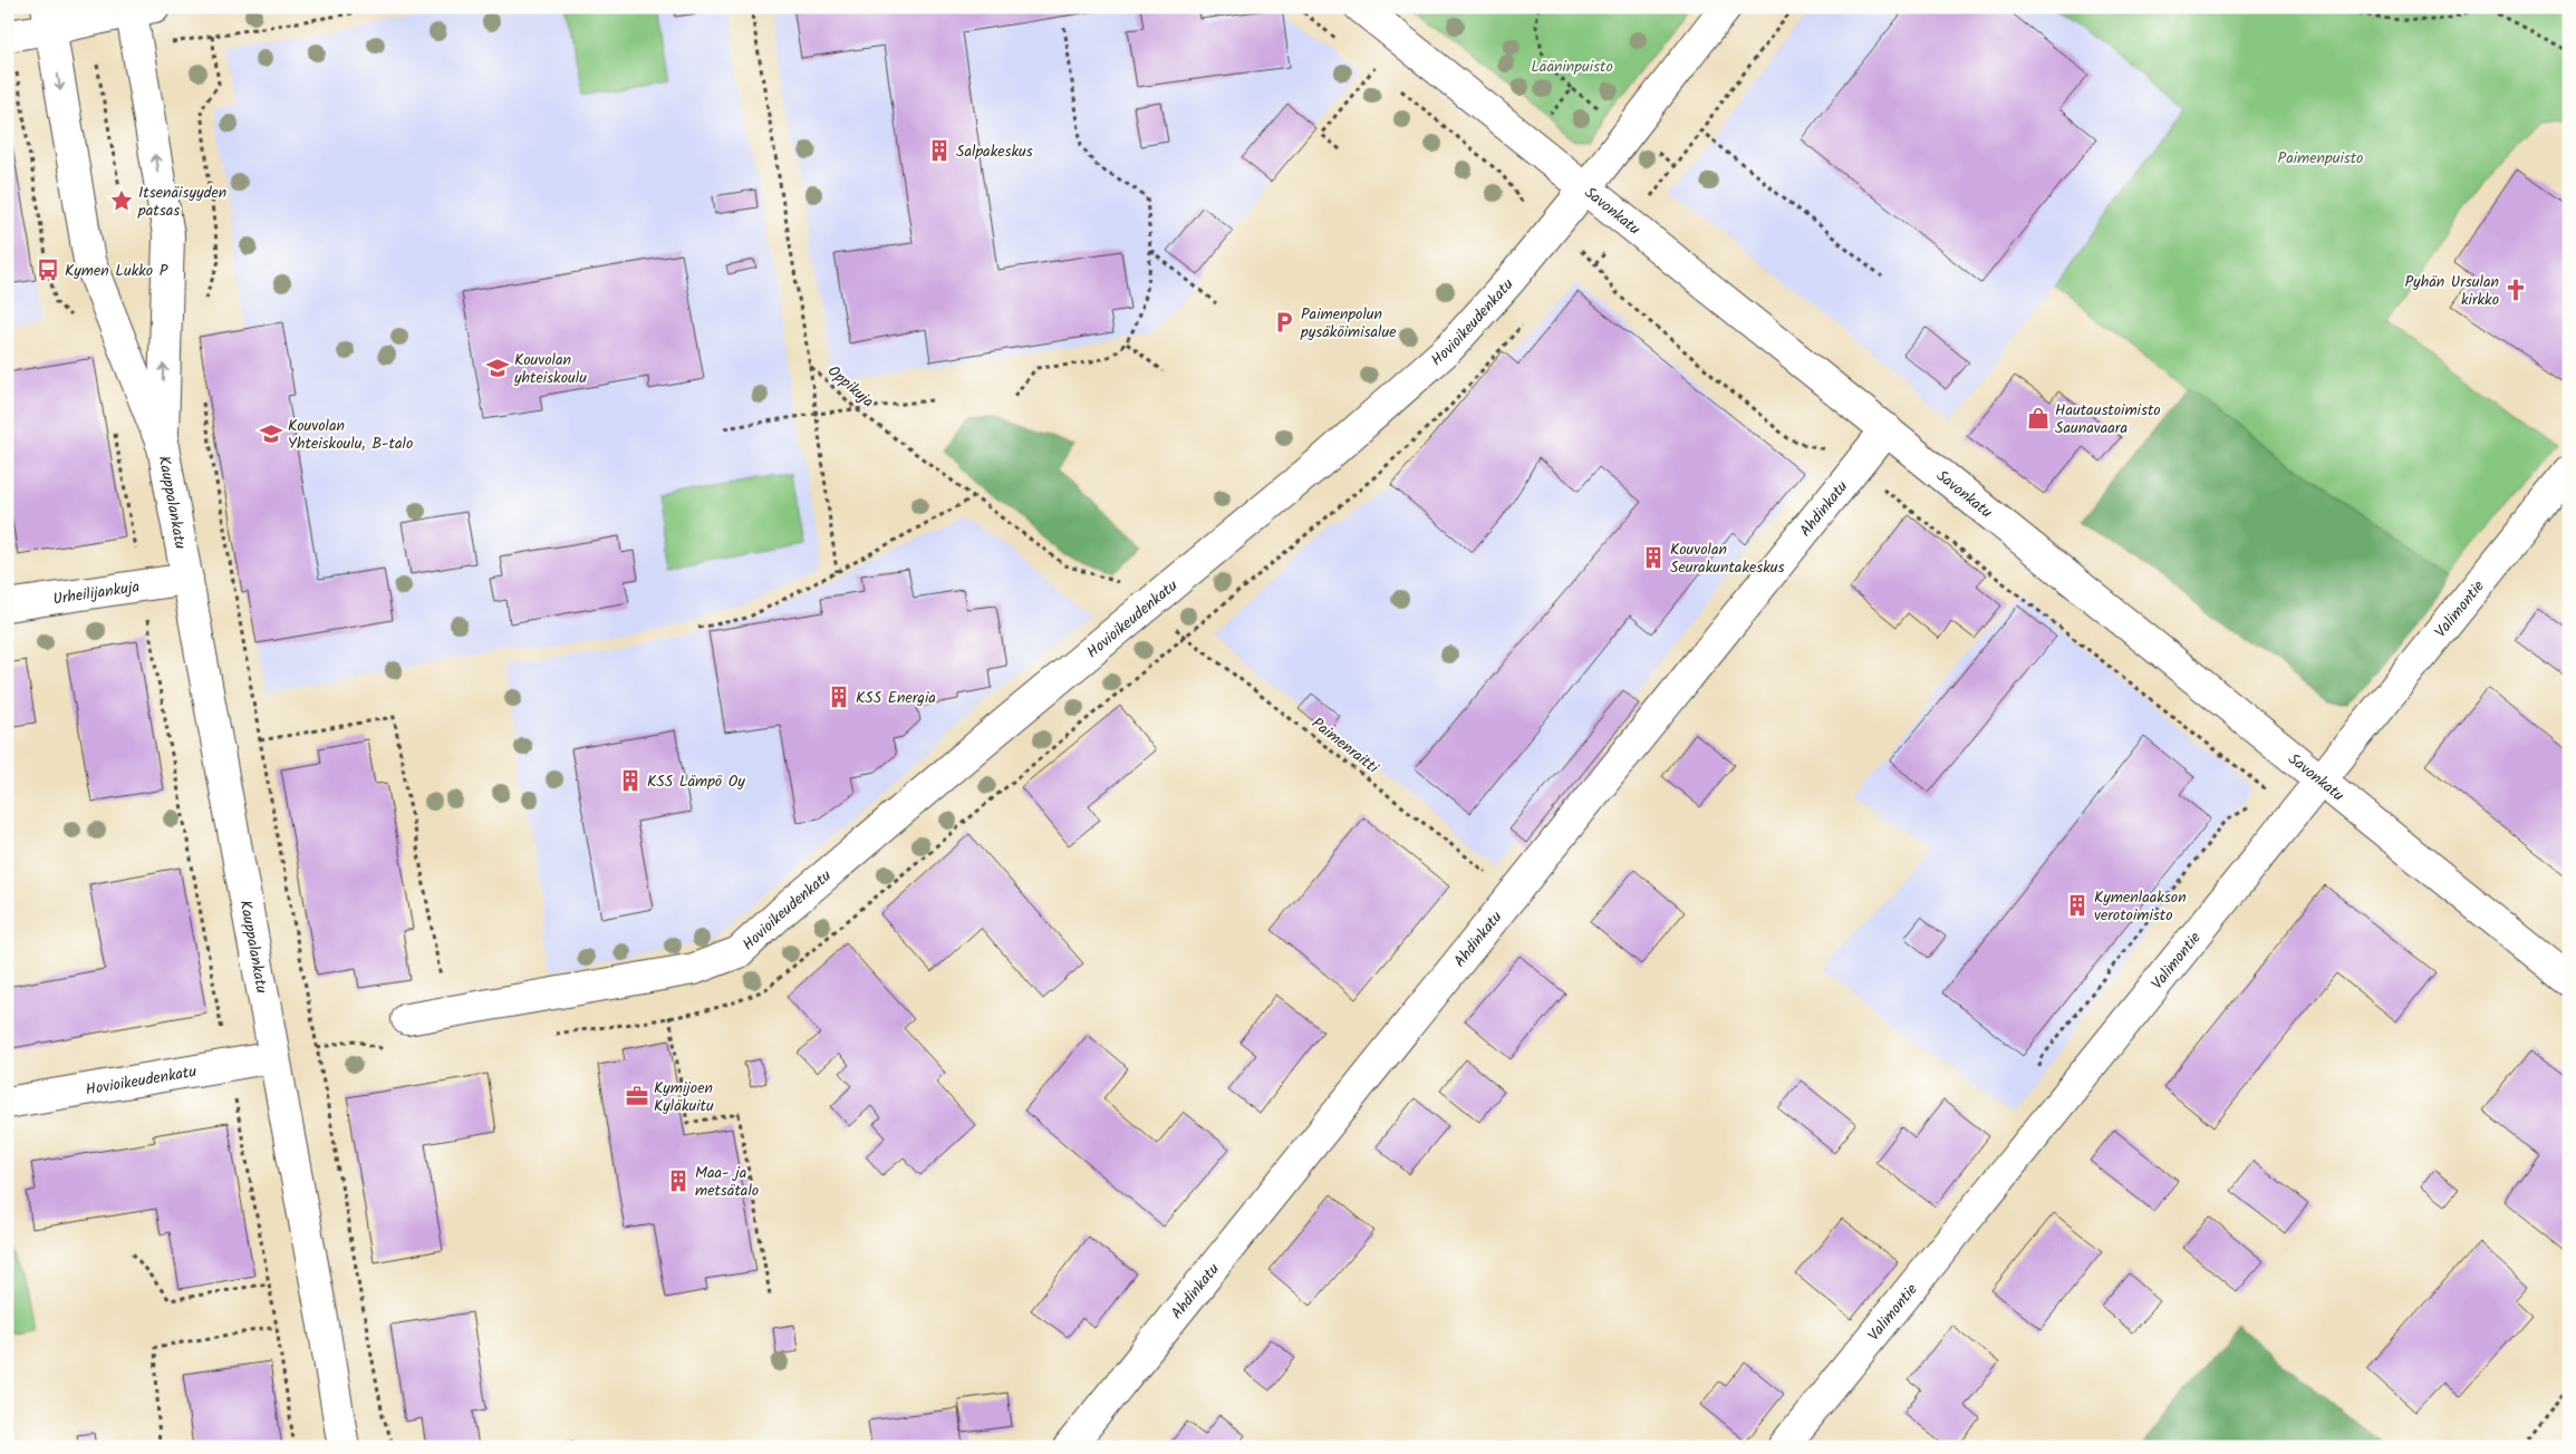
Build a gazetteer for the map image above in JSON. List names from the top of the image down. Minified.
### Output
{"streets":{"street":["Savonkatu","Hovioikeudenkatu","Kauppalankatu","Ahdinkatu","Urheilijankuja","Valimontie"],"path":["Oppikuja","Paimenraitti"]},"crossings":[["Savonkatu","Hovioikeudenkatu"],["Savonkatu","Ahdinkatu"],["Savonkatu","Valimontie"],["Hovioikeudenkatu","Oppikuja"],["Hovioikeudenkatu","Kauppalankatu"],["Kauppalankatu","Urheilijankuja"]],"parks":["Lääninpuisto","Paimenpuisto"],"places":{"building":["Salpakeskus","Kouvolan Seurakuntakeskus","KSS Energia","KSS Lämpö Oy","Kymenlaakson verotoimisto","Maa- ja metsätalo"],"place":["Itsenäisyyden patsas"],"bus stop":["Kymen Lukko P"],"church":["Pyhän Ursulan kirkko"],"parking":["Paimenpolun pysäköimisalue"],"school or university":["Kouvolan yhteiskoulu","Kouvolan Yhteiskoulu, B-talo"],"shop":["Hautaustoimisto Saunavaara"],"office":["Kymijoen Kyläkuitu"]}}
